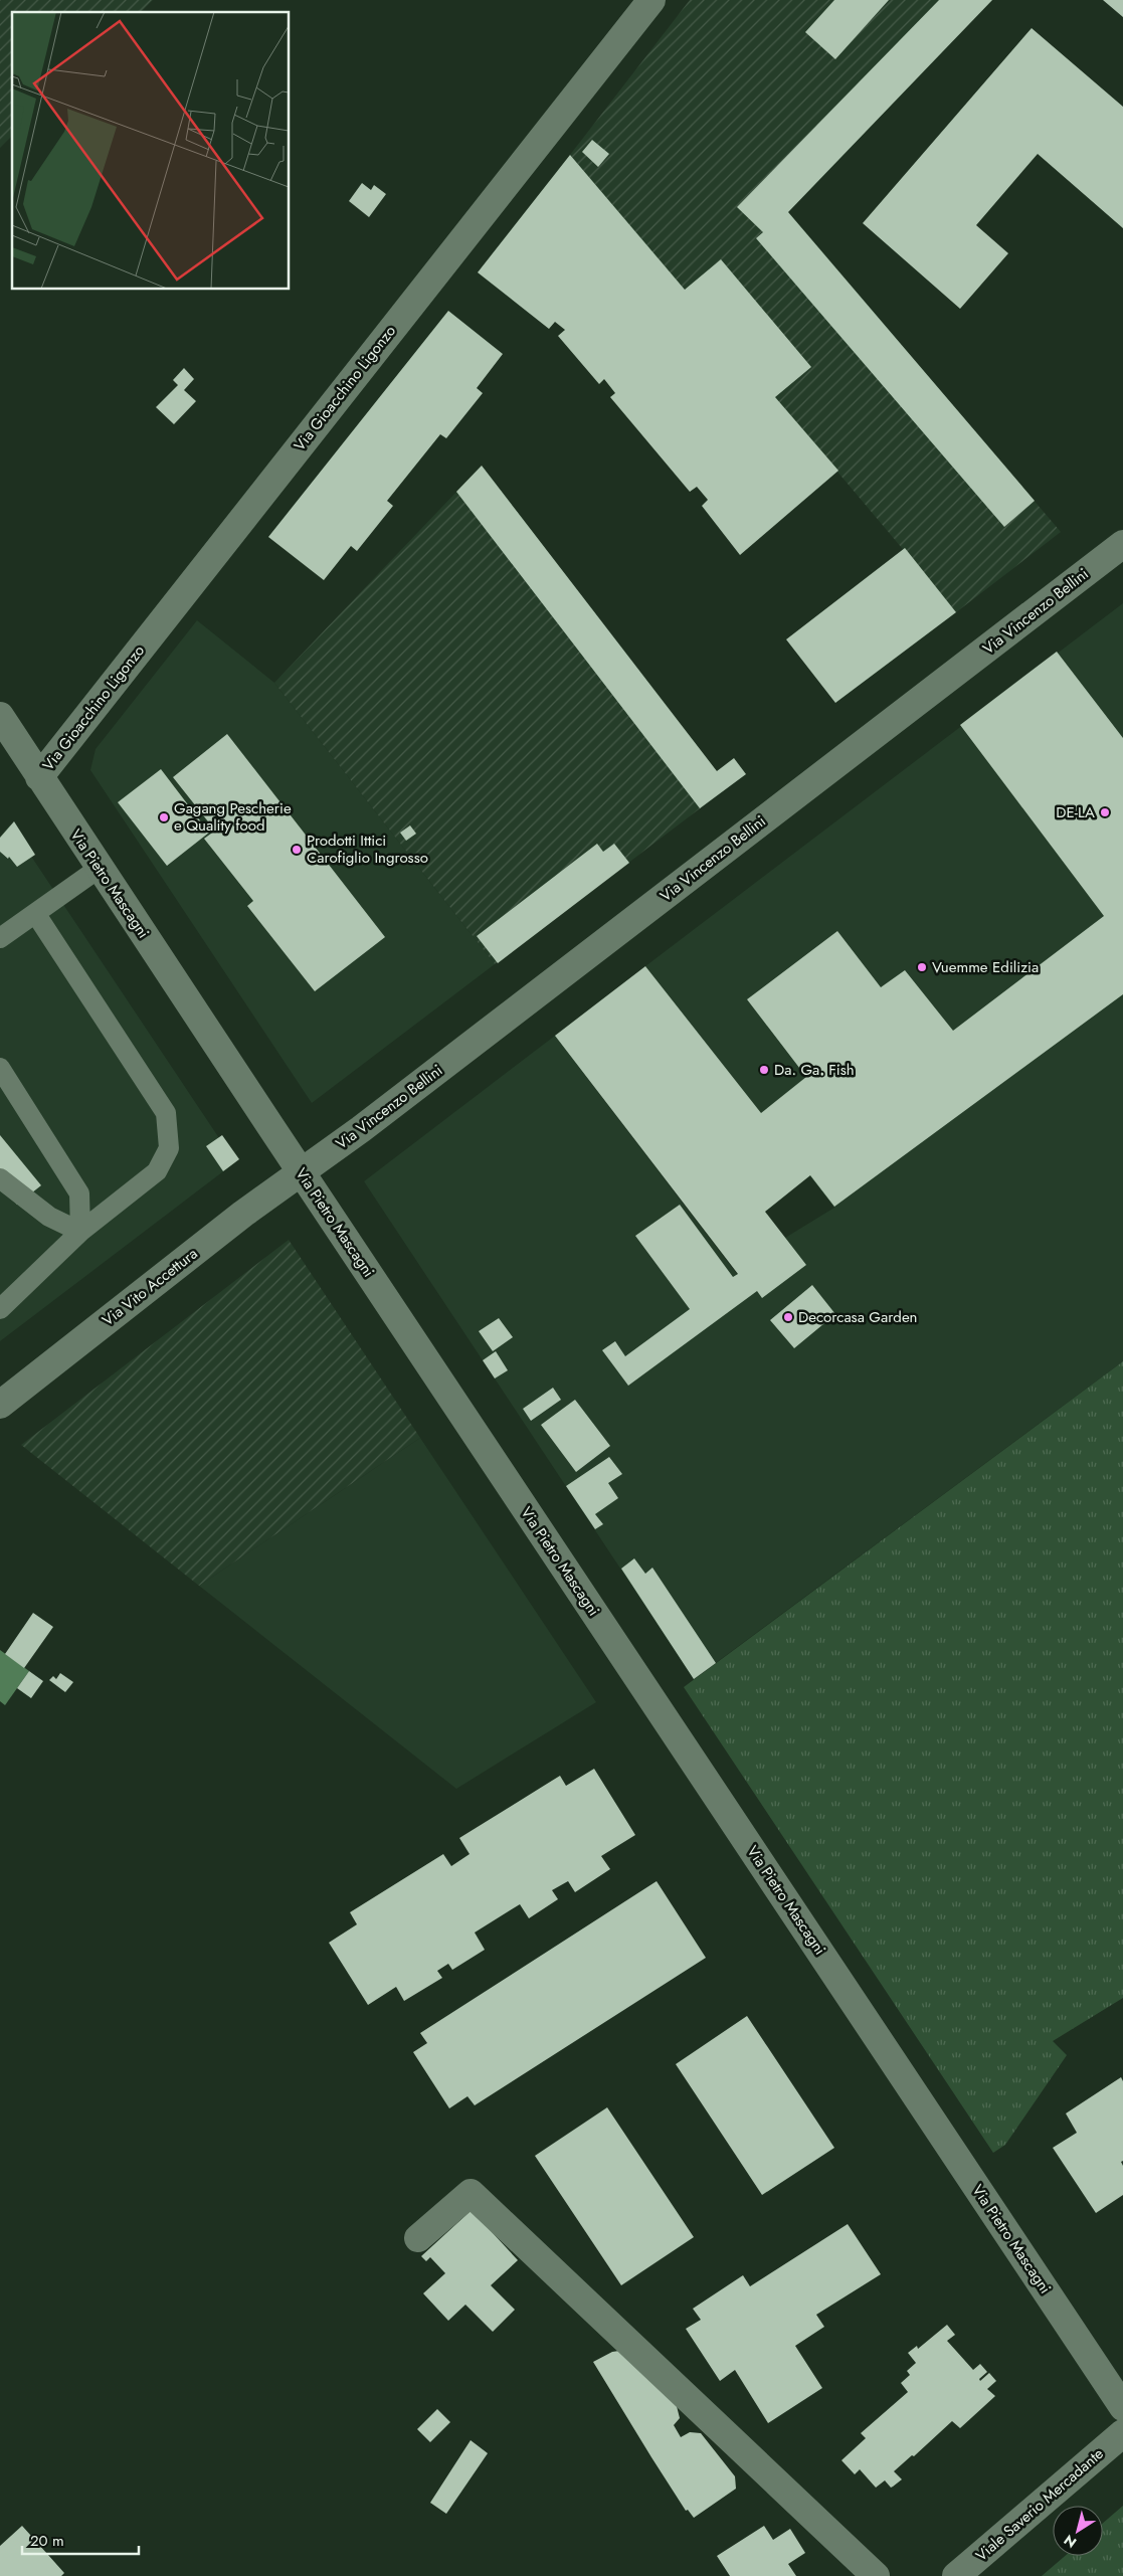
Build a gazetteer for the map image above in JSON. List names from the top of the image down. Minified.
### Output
{"streets":{"street":["Via Gioacchino Ligonzo","Via Vincenzo Bellini","Via Pietro Mascagni","Via Vito Accettura","Viale Saverio Mercadante"]},"crossings":[["Via Gioacchino Ligonzo","Via Pietro Mascagni"],["Via Vincenzo Bellini","Via Pietro Mascagni"],["Via Vincenzo Bellini","Via Vito Accettura"],["Via Pietro Mascagni","Via Vito Accettura"]],"places":["DE-LA","Gagang Pescherie e Quality food","Prodotti Ittici Carofiglio Ingrosso","Vuemme Edilizia","Da. Ga. Fish","Decorcasa Garden"],"scale_bar":"20 m","north":"bottom left"}
